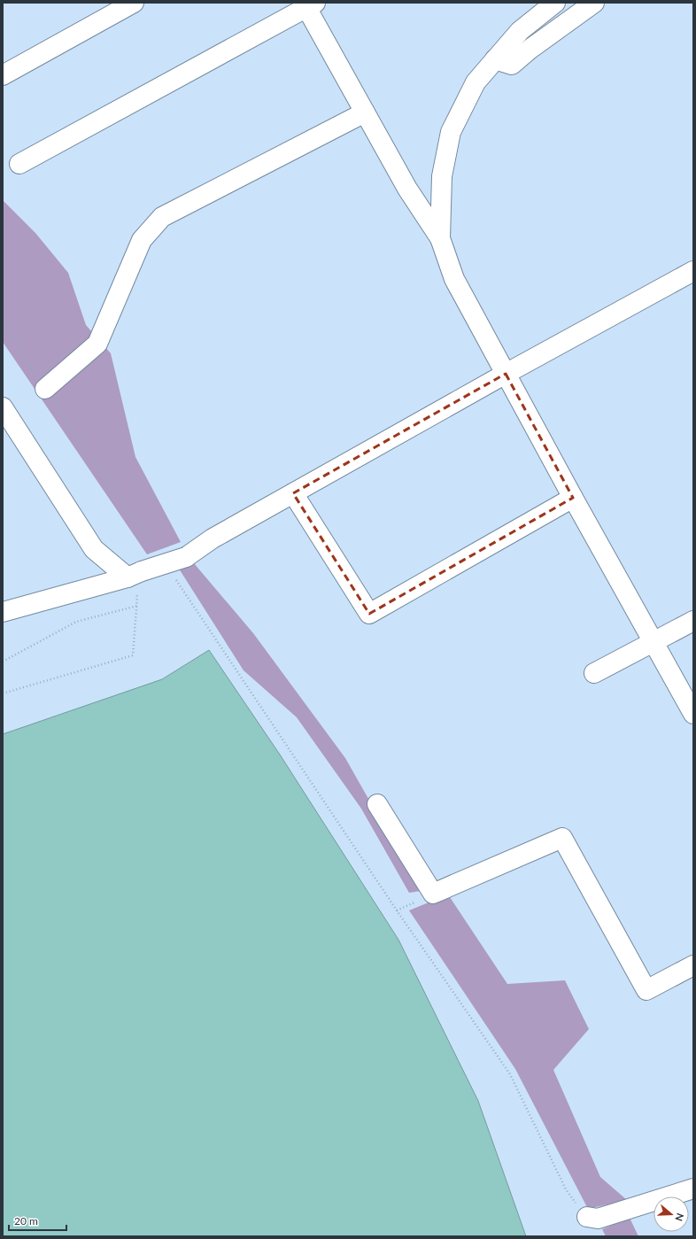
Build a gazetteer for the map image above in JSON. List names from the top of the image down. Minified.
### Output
{"scale_bar":"20 m","north":"right"}
